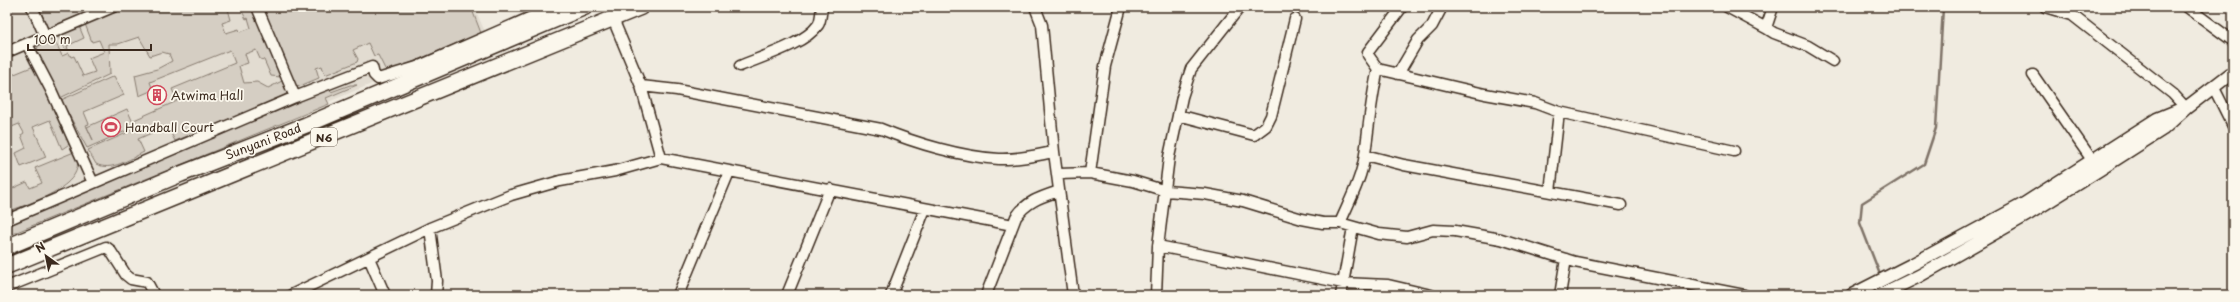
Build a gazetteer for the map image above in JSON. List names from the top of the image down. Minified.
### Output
{"streets":{"main road":["N6","Sunyani Road"]},"places":{"building":["Atwima Hall"],"sports":["Handball Court"]},"scale_bar":"100 m","north":"top left"}
